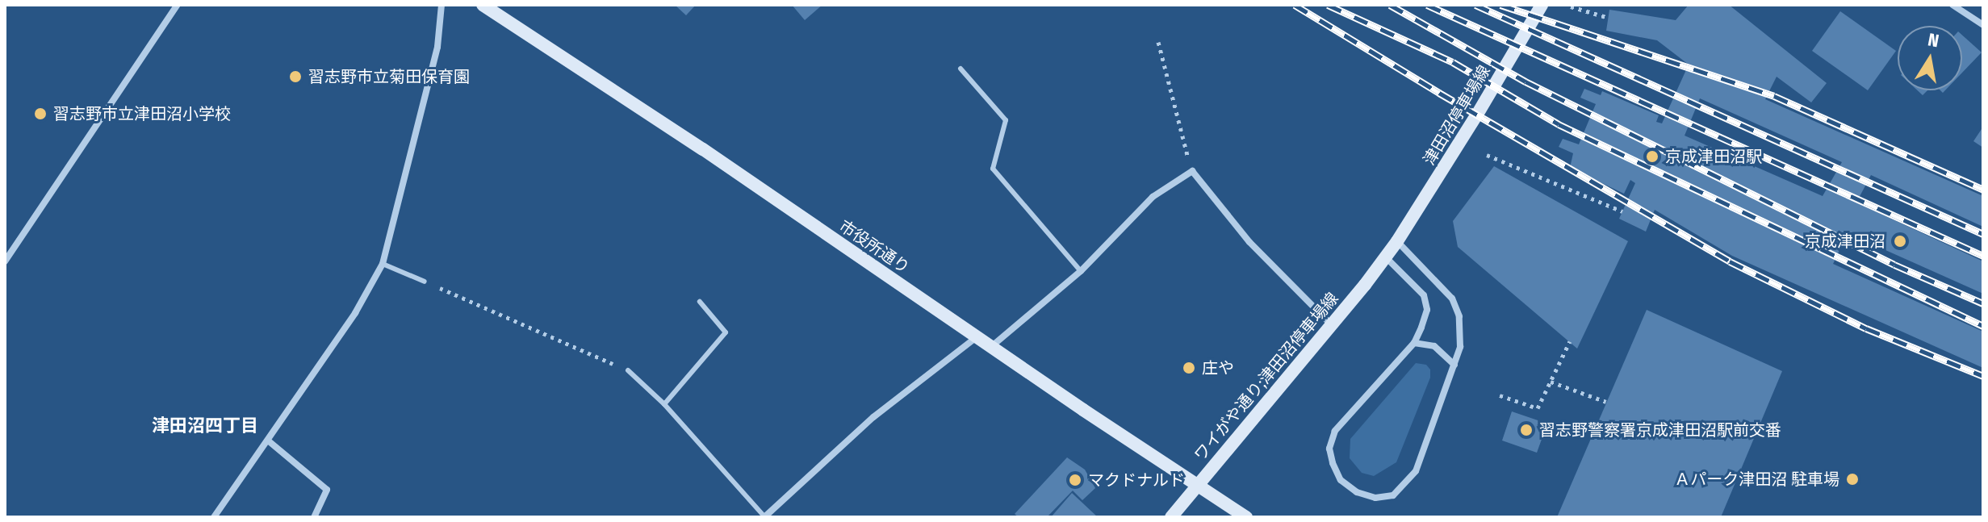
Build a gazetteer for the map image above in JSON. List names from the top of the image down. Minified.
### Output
{"streets":{"street":["津田沼停車場線","市役所通り","ワイがや通り;津田沼停車場線"]},"crossings":[["津田沼停車場線","ワイがや通り;津田沼停車場線"],["市役所通り","ワイがや通り;津田沼停車場線"]],"districts":["津田沼四丁目"],"places":["習志野市立菊田保育園","習志野市立津田沼小学校","京成津田沼駅","京成津田沼","庄や","習志野警察署京成津田沼駅前交番","Ａパーク津田沼 駐車場","マクドナルド"],"north":"top"}
